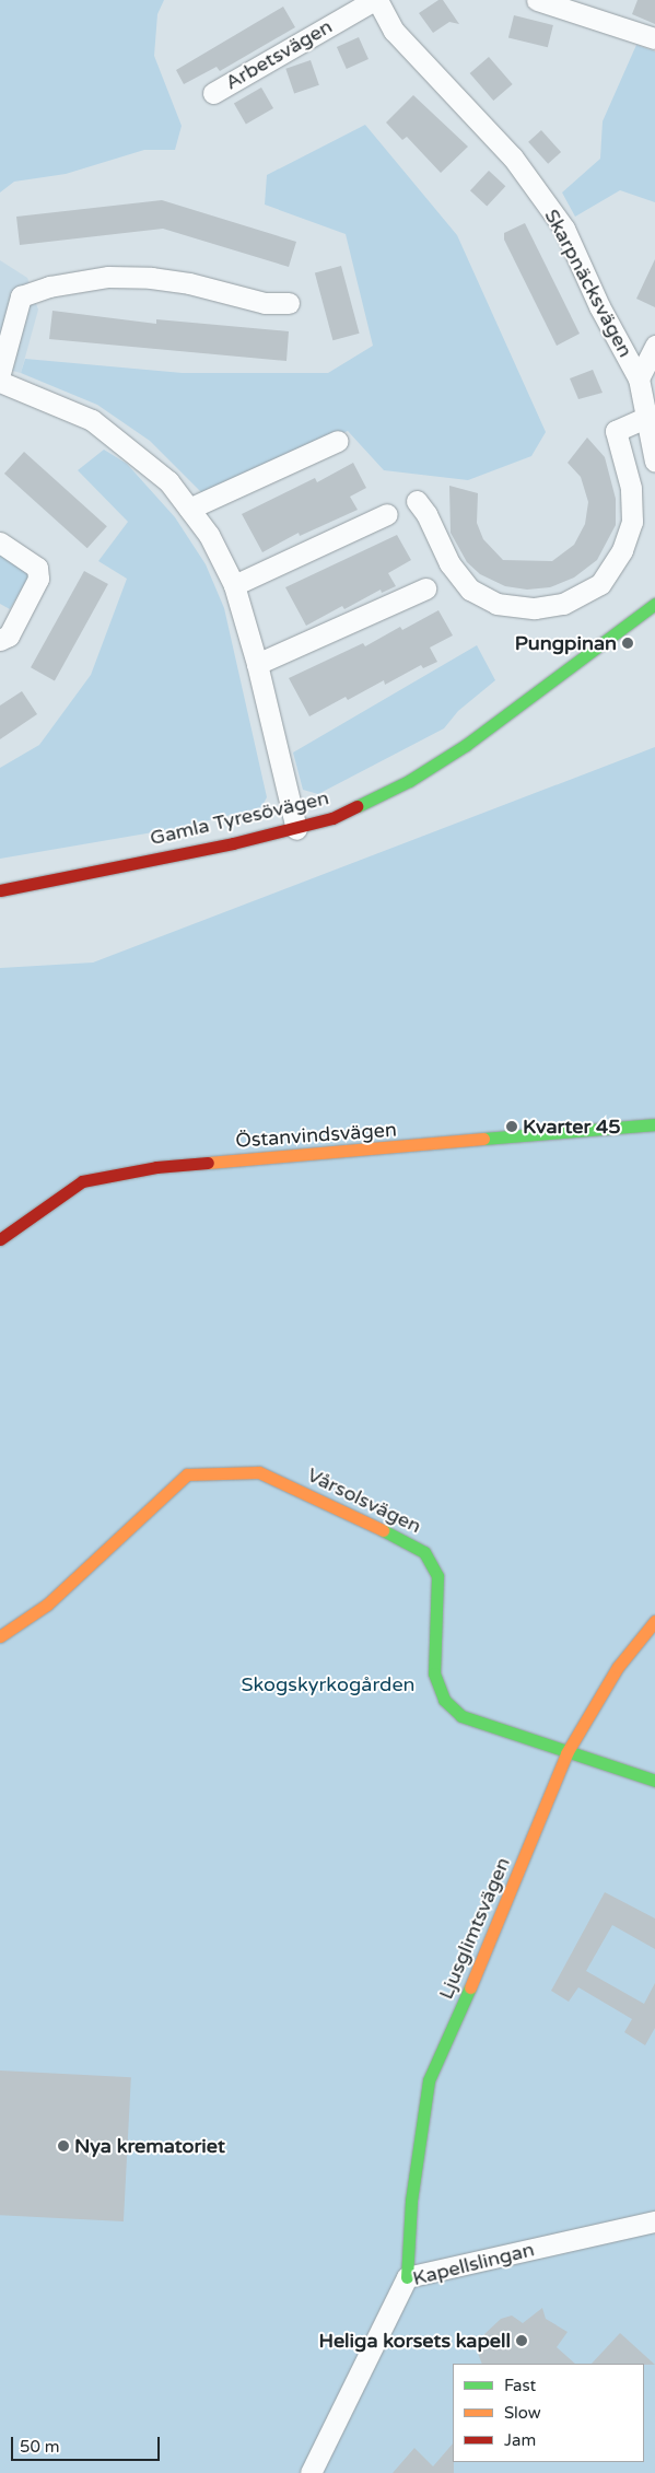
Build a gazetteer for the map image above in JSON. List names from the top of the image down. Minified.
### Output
{"streets":{"street":["Arbetsvägen","Skarpnäcksvägen","Gamla Tyresövägen","Östanvindsvägen","Vårsolsvägen","Ljusglimtsvägen","Kapellslingan"]},"crossings":[["Arbetsvägen","Skarpnäcksvägen"],["Vårsolsvägen","Ljusglimtsvägen"],["Ljusglimtsvägen","Kapellslingan"]],"parks":["Skogskyrkogården"],"places":["Pungpinan","Kvarter 45","Nya krematoriet","Heliga korsets kapell"],"legend":["Fast","Slow","Jam"],"scale_bar":"50 m"}
